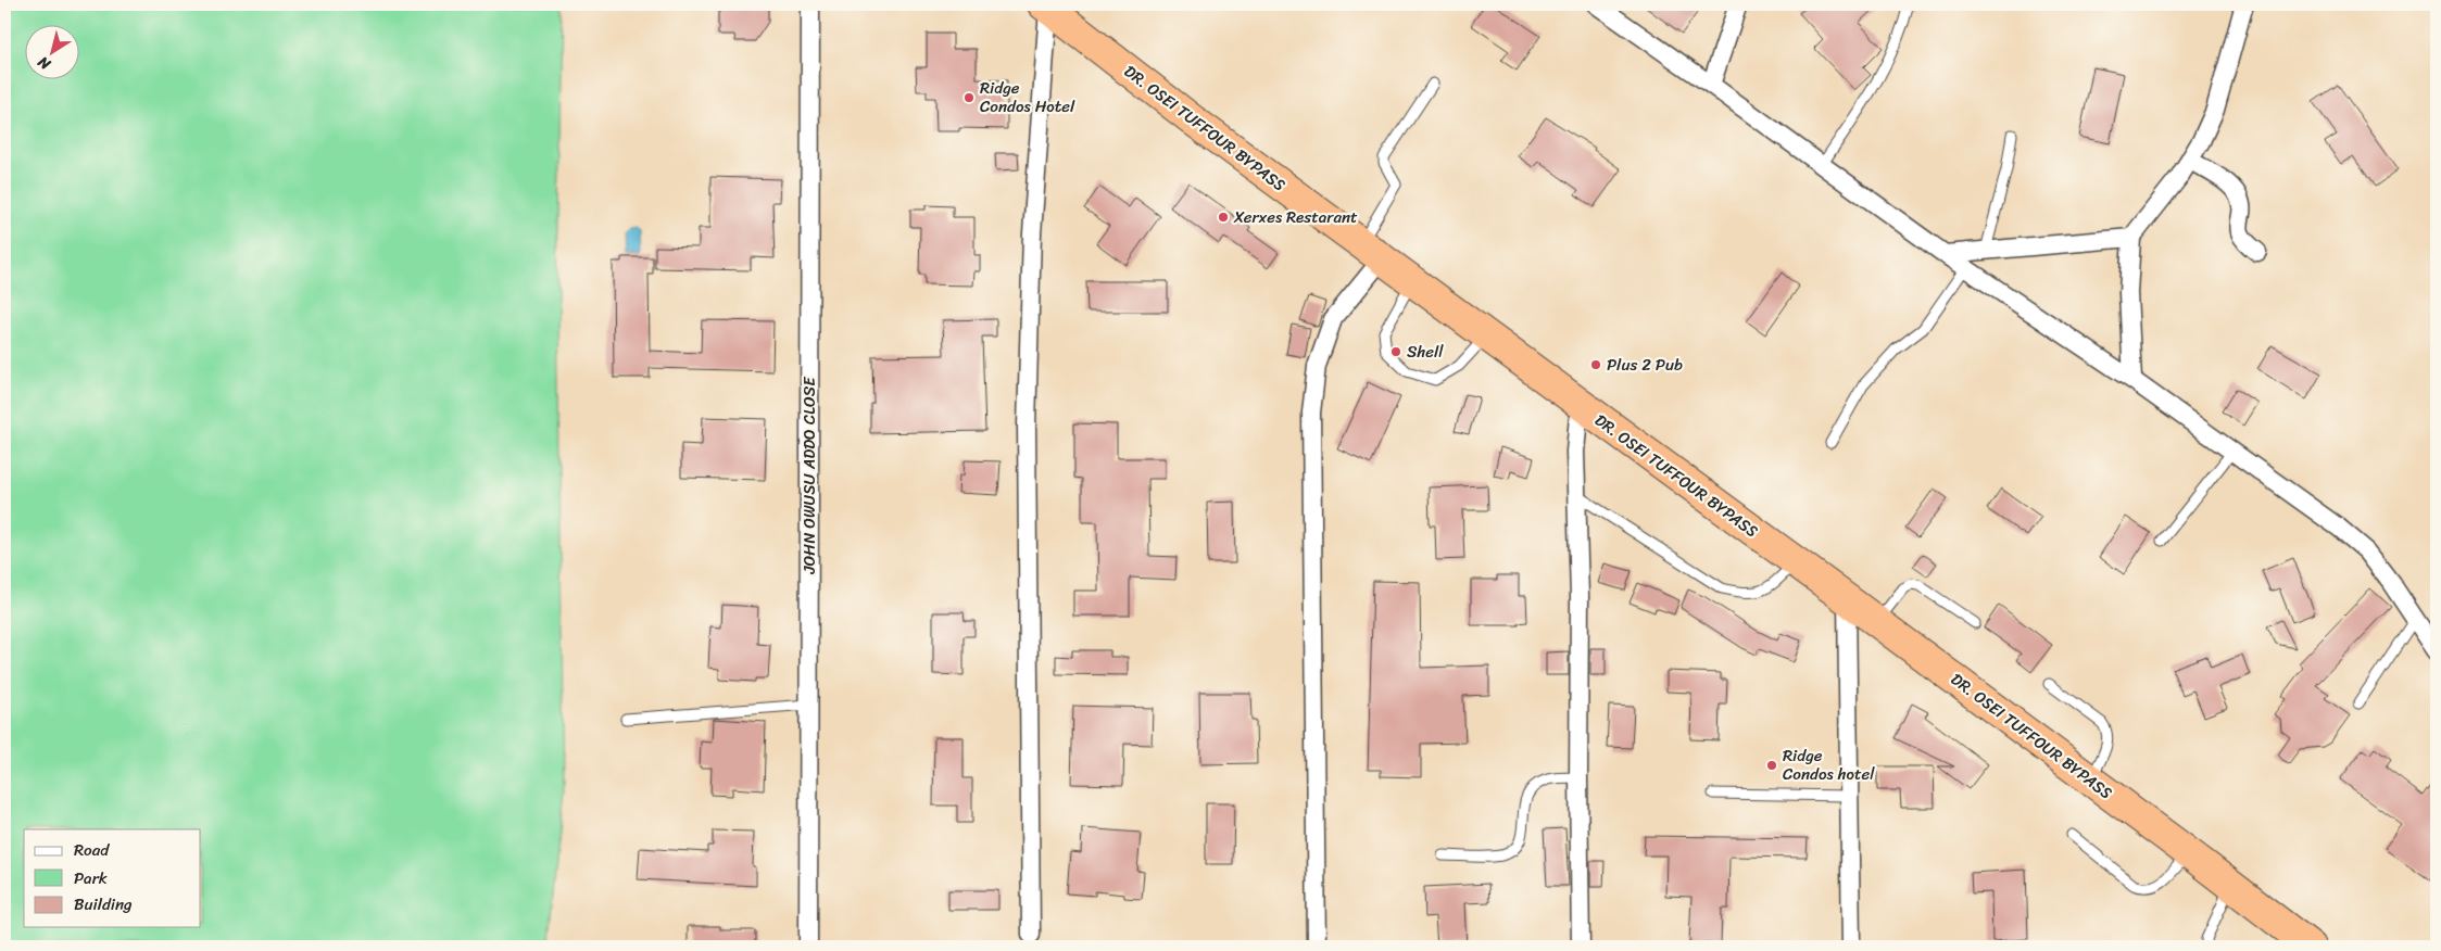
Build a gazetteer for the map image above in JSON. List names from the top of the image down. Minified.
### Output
{"streets":{"highway":["DR. OSEI TUFFOUR BYPASS"],"street":["JOHN OWUSU ADDO CLOSE"]},"places":["Ridge Condos Hotel","Xerxes Restarant","Shell","Plus 2 Pub","Ridge Condos hotel"],"legend":["Road","Park","Building"],"north":"bottom left"}
